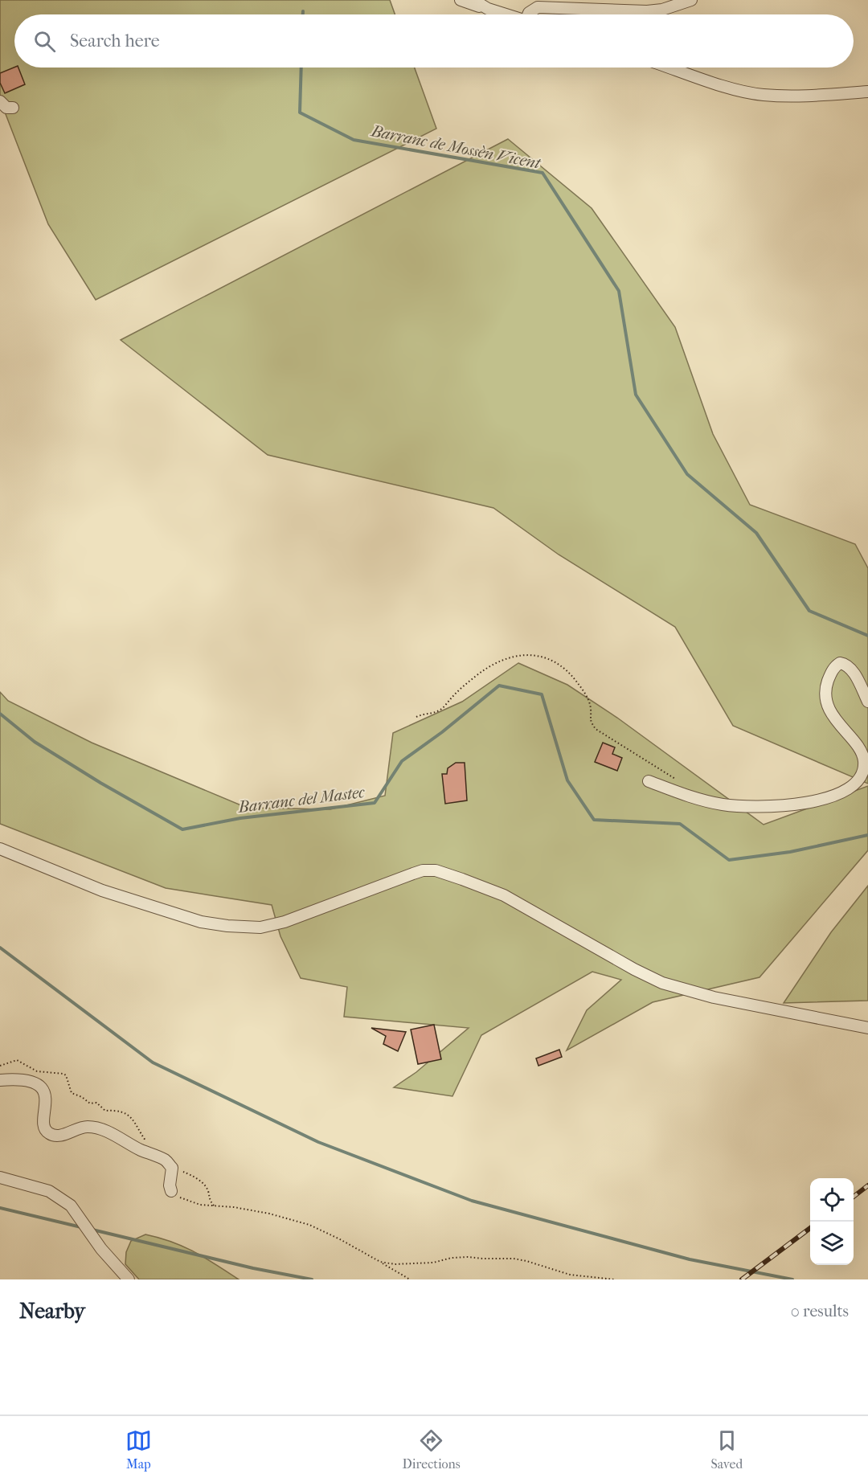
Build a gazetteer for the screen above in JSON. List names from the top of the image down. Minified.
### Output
{"water":["Barranc de Mossèn Vicent","Barranc del Mastec"],"page":{"search":"Search here","heading":["Nearby","0 results"],"nav":["Map","Directions","Saved"]}}
